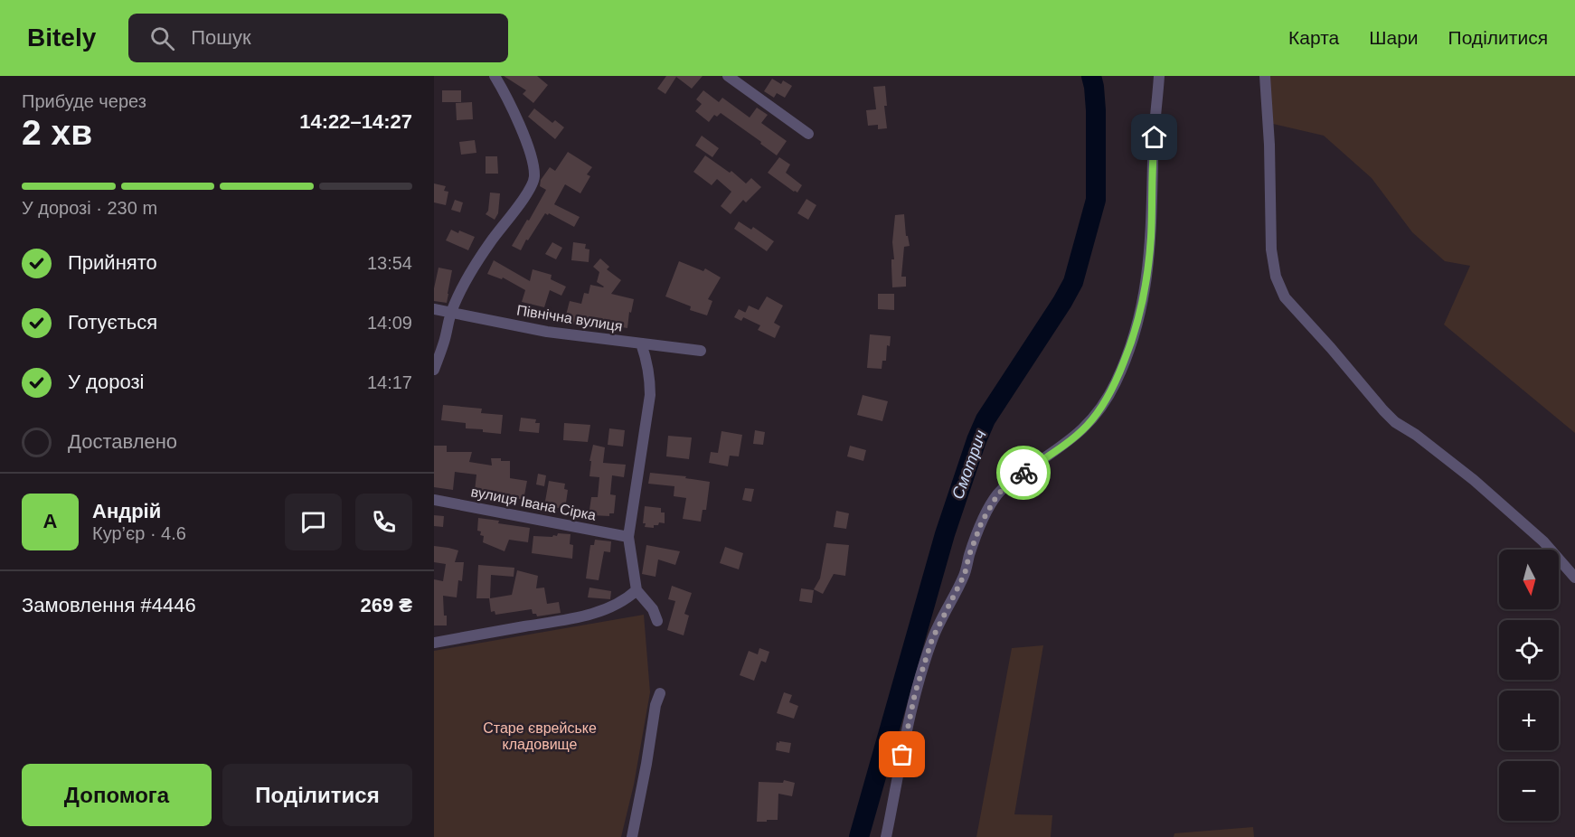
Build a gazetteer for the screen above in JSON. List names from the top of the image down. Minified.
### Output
{"streets":{"street":["Північна вулиця","вулиця Івана Сірка"]},"water":["Смотрич"],"parks":["Старе єврейське кладовище"],"north":"bottom","page":{"header":"Bitely","search":"Пошук","nav":["Карта","Шари","Поділитися"],"heading":["2 хв","Прибуде через","14:22–14:27"],"panel":["Андрій","Кур’єр · 4.6","Замовлення #4446","269 ₴"],"bar":"У дорозі · 230 m","list":[["Прийнято","13:54"],["Готується","14:09"],["У дорозі","14:17"],"Доставлено"],"round":"А","map_buttons":["+","−"],"buttons":["Допомога","Поділитися"]}}
